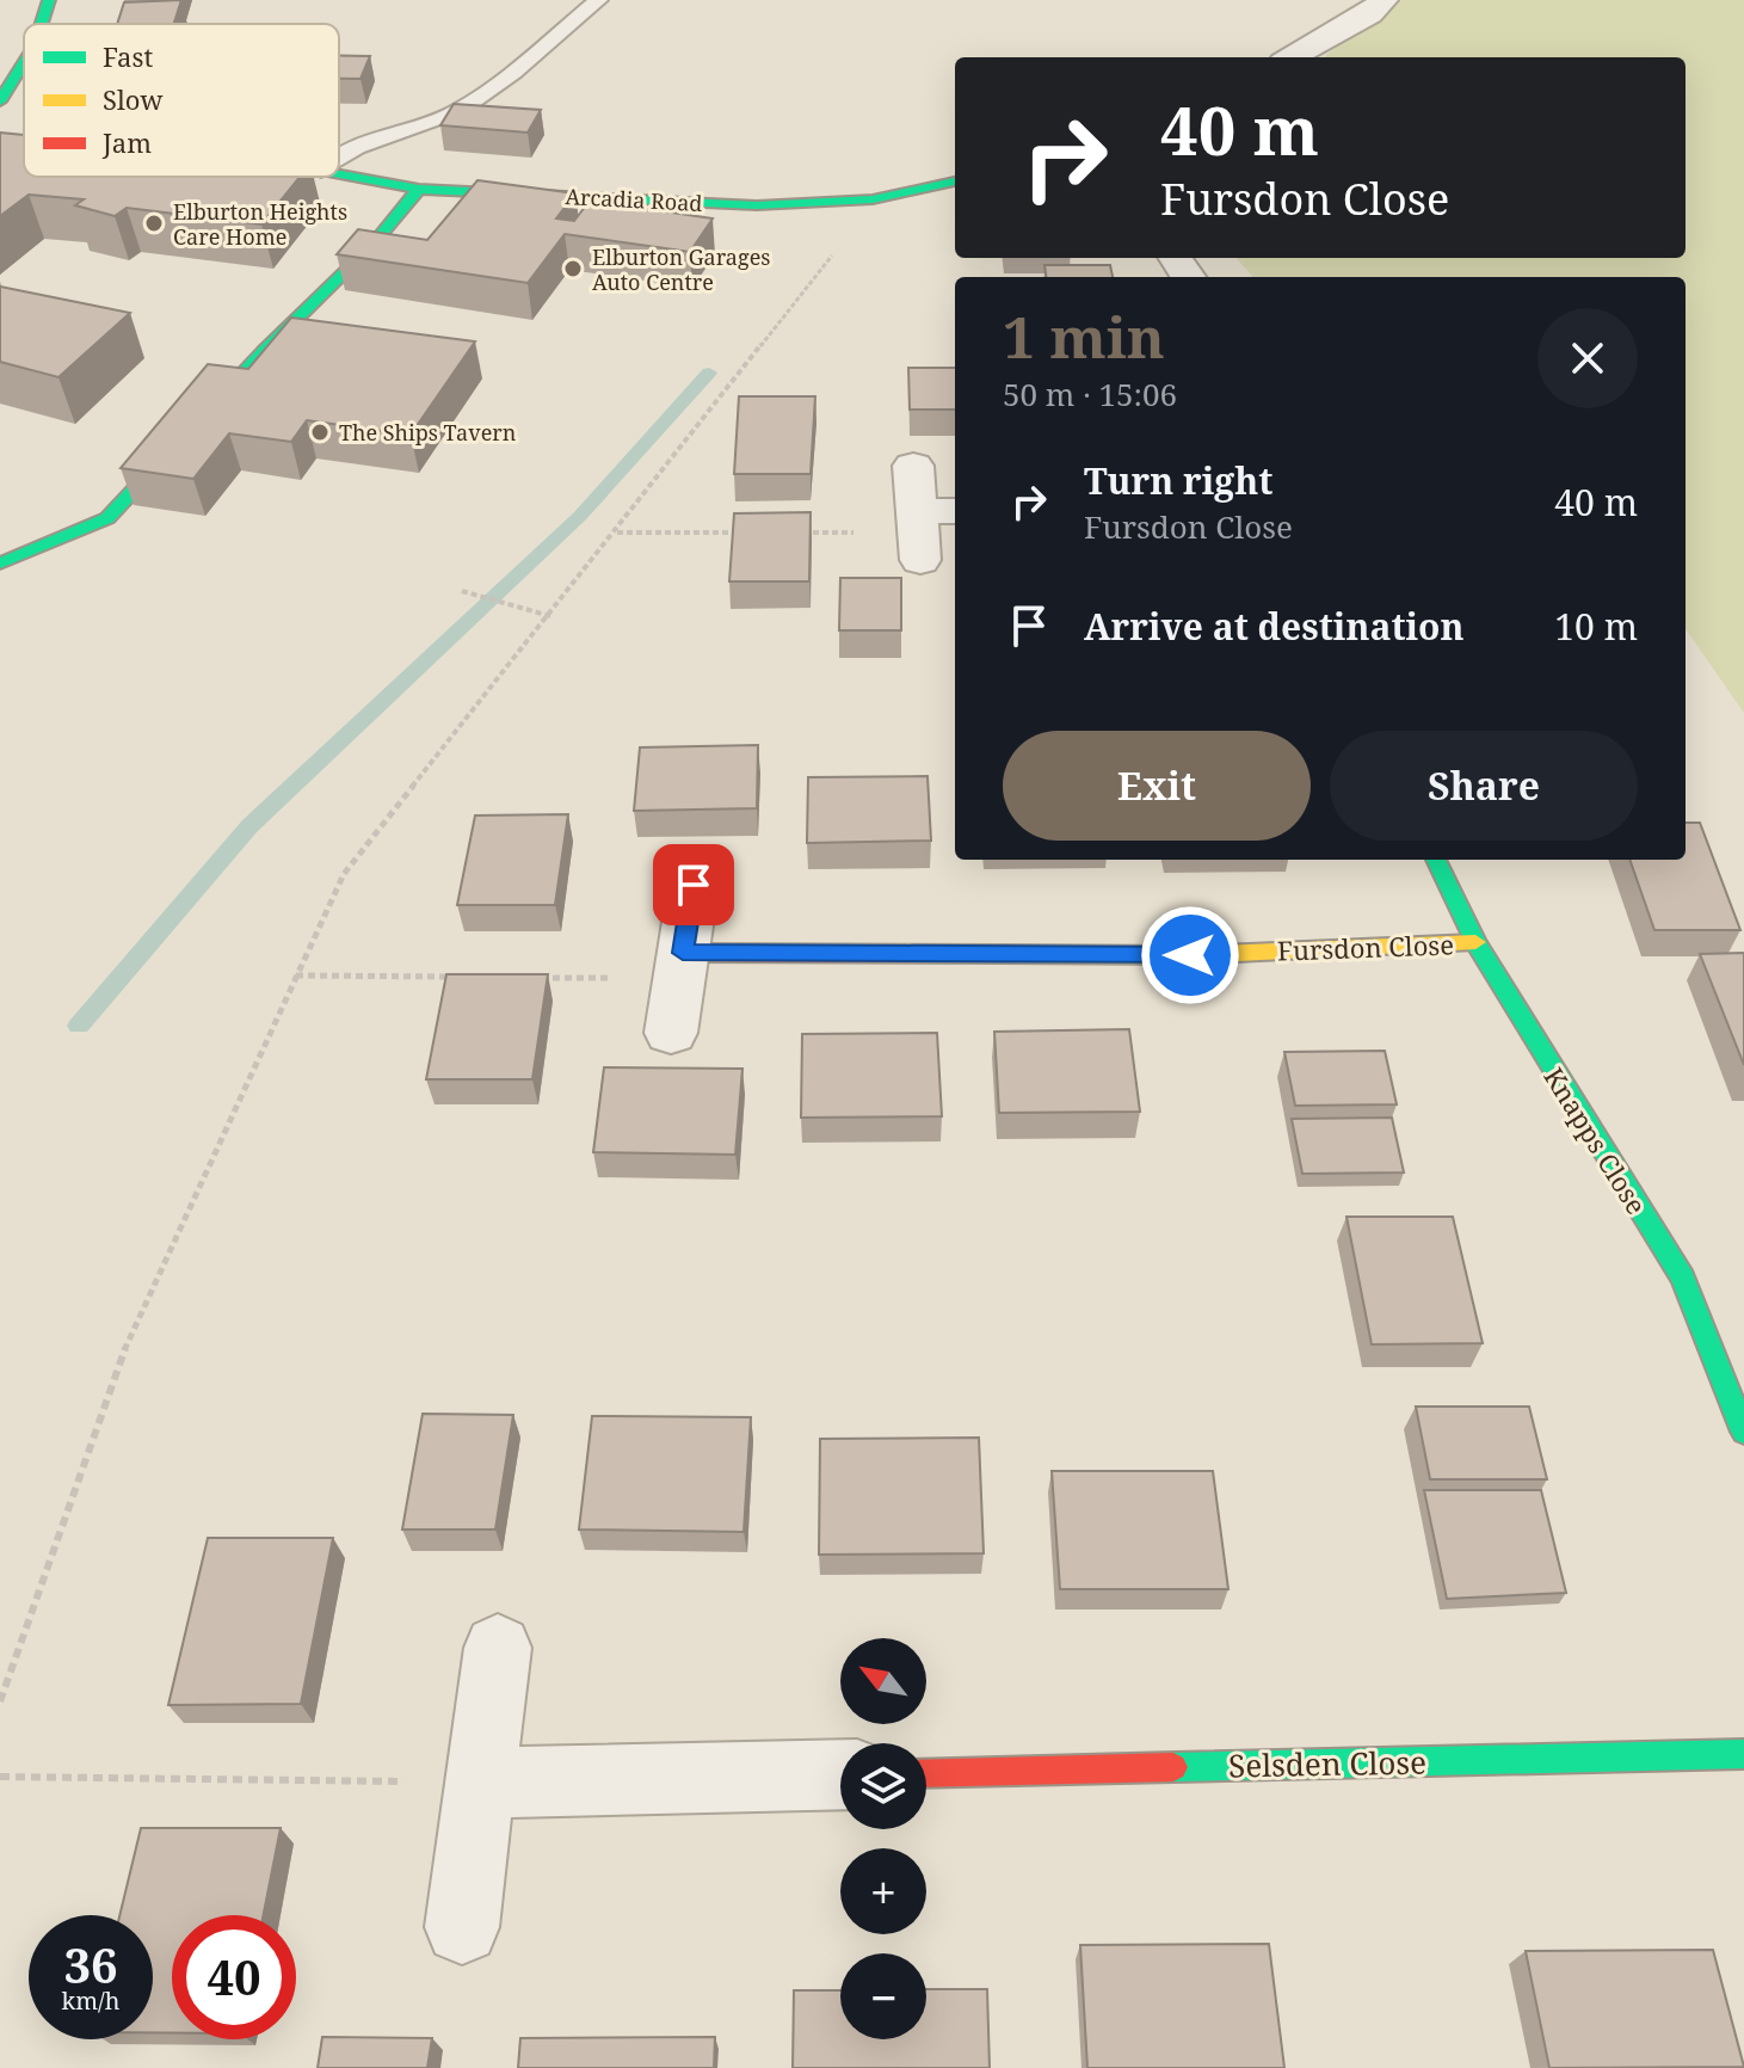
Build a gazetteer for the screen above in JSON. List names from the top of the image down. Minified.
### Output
{"streets":{"street":["Arcadia Road","Fursdon Close","Knapps Close","Selsden Close"]},"crossings":[["Fursdon Close","Knapps Close"]],"places":["Elburton Heights Care Home","Elburton Garages Auto Centre","The Ships Tavern"],"legend":["Fast","Slow","Jam"],"north":"top left","page":{"turn":["40 m","Fursdon Close"],"heading":["1 min","50 m · 15:06"],"list":[{"name":"Turn right","note":"Fursdon Close","value":"40 m"},{"name":"Arrive at destination","value":"10 m"}],"buttons":["Exit","Share"],"map_buttons":["+","−"],"speed":"36 km/h","limit":"40"}}
